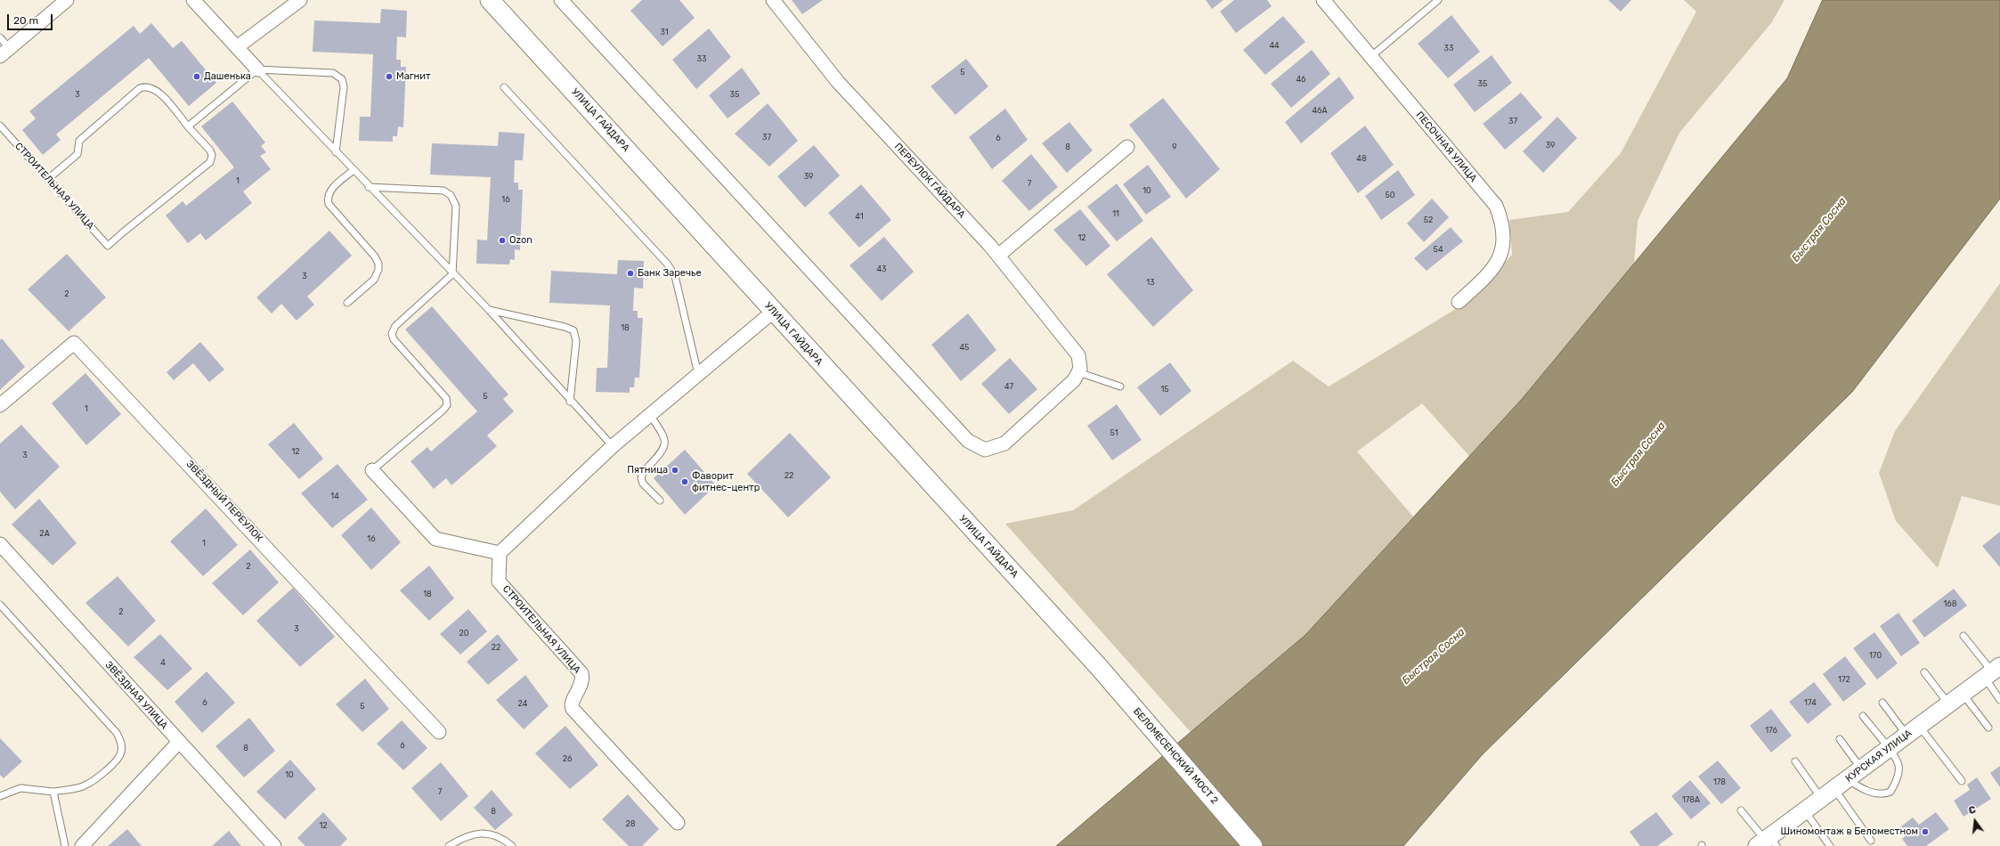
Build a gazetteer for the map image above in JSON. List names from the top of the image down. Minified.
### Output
{"streets":{"main road":["УЛИЦА ГАЙДАРА","БЕЛОМЕСЕНСКИЙ МОСТ 2"],"street":["ПЕСОЧНАЯ УЛИЦА","ПЕРЕУЛОК ГАЙДАРА","СТРОИТЕЛЬНАЯ УЛИЦА","ЗВЁЗДНЫЙ ПЕРЕУЛОК","ЗВЁЗДНАЯ УЛИЦА","КУРСКАЯ УЛИЦА"]},"crossings":[["УЛИЦА ГАЙДАРА","БЕЛОМЕСЕНСКИЙ МОСТ 2"]],"water":["Быстрая Сосна"],"places":["Дашенька","Магнит","Ozon","Банк Заречье","Пятница","Фаворит фитнес-центр","Шиномонтаж в Беломестном"],"house_numbers":["31","44","33","33","5","46","35","3","35","46А","37","37","6","39","8","9","48","39","1","7","10","50","16","11","41","52","12","54","43","3","13","2","18","45","47","15","5","1","51","12","3","22","14","2А","16","1","2","18","168","2","3","20","22","170","4","172","6","174","24","5","176","6","8","26","10","178","7","178А","8","28","12"],"scale_bar":"20 m","north":"top"}
